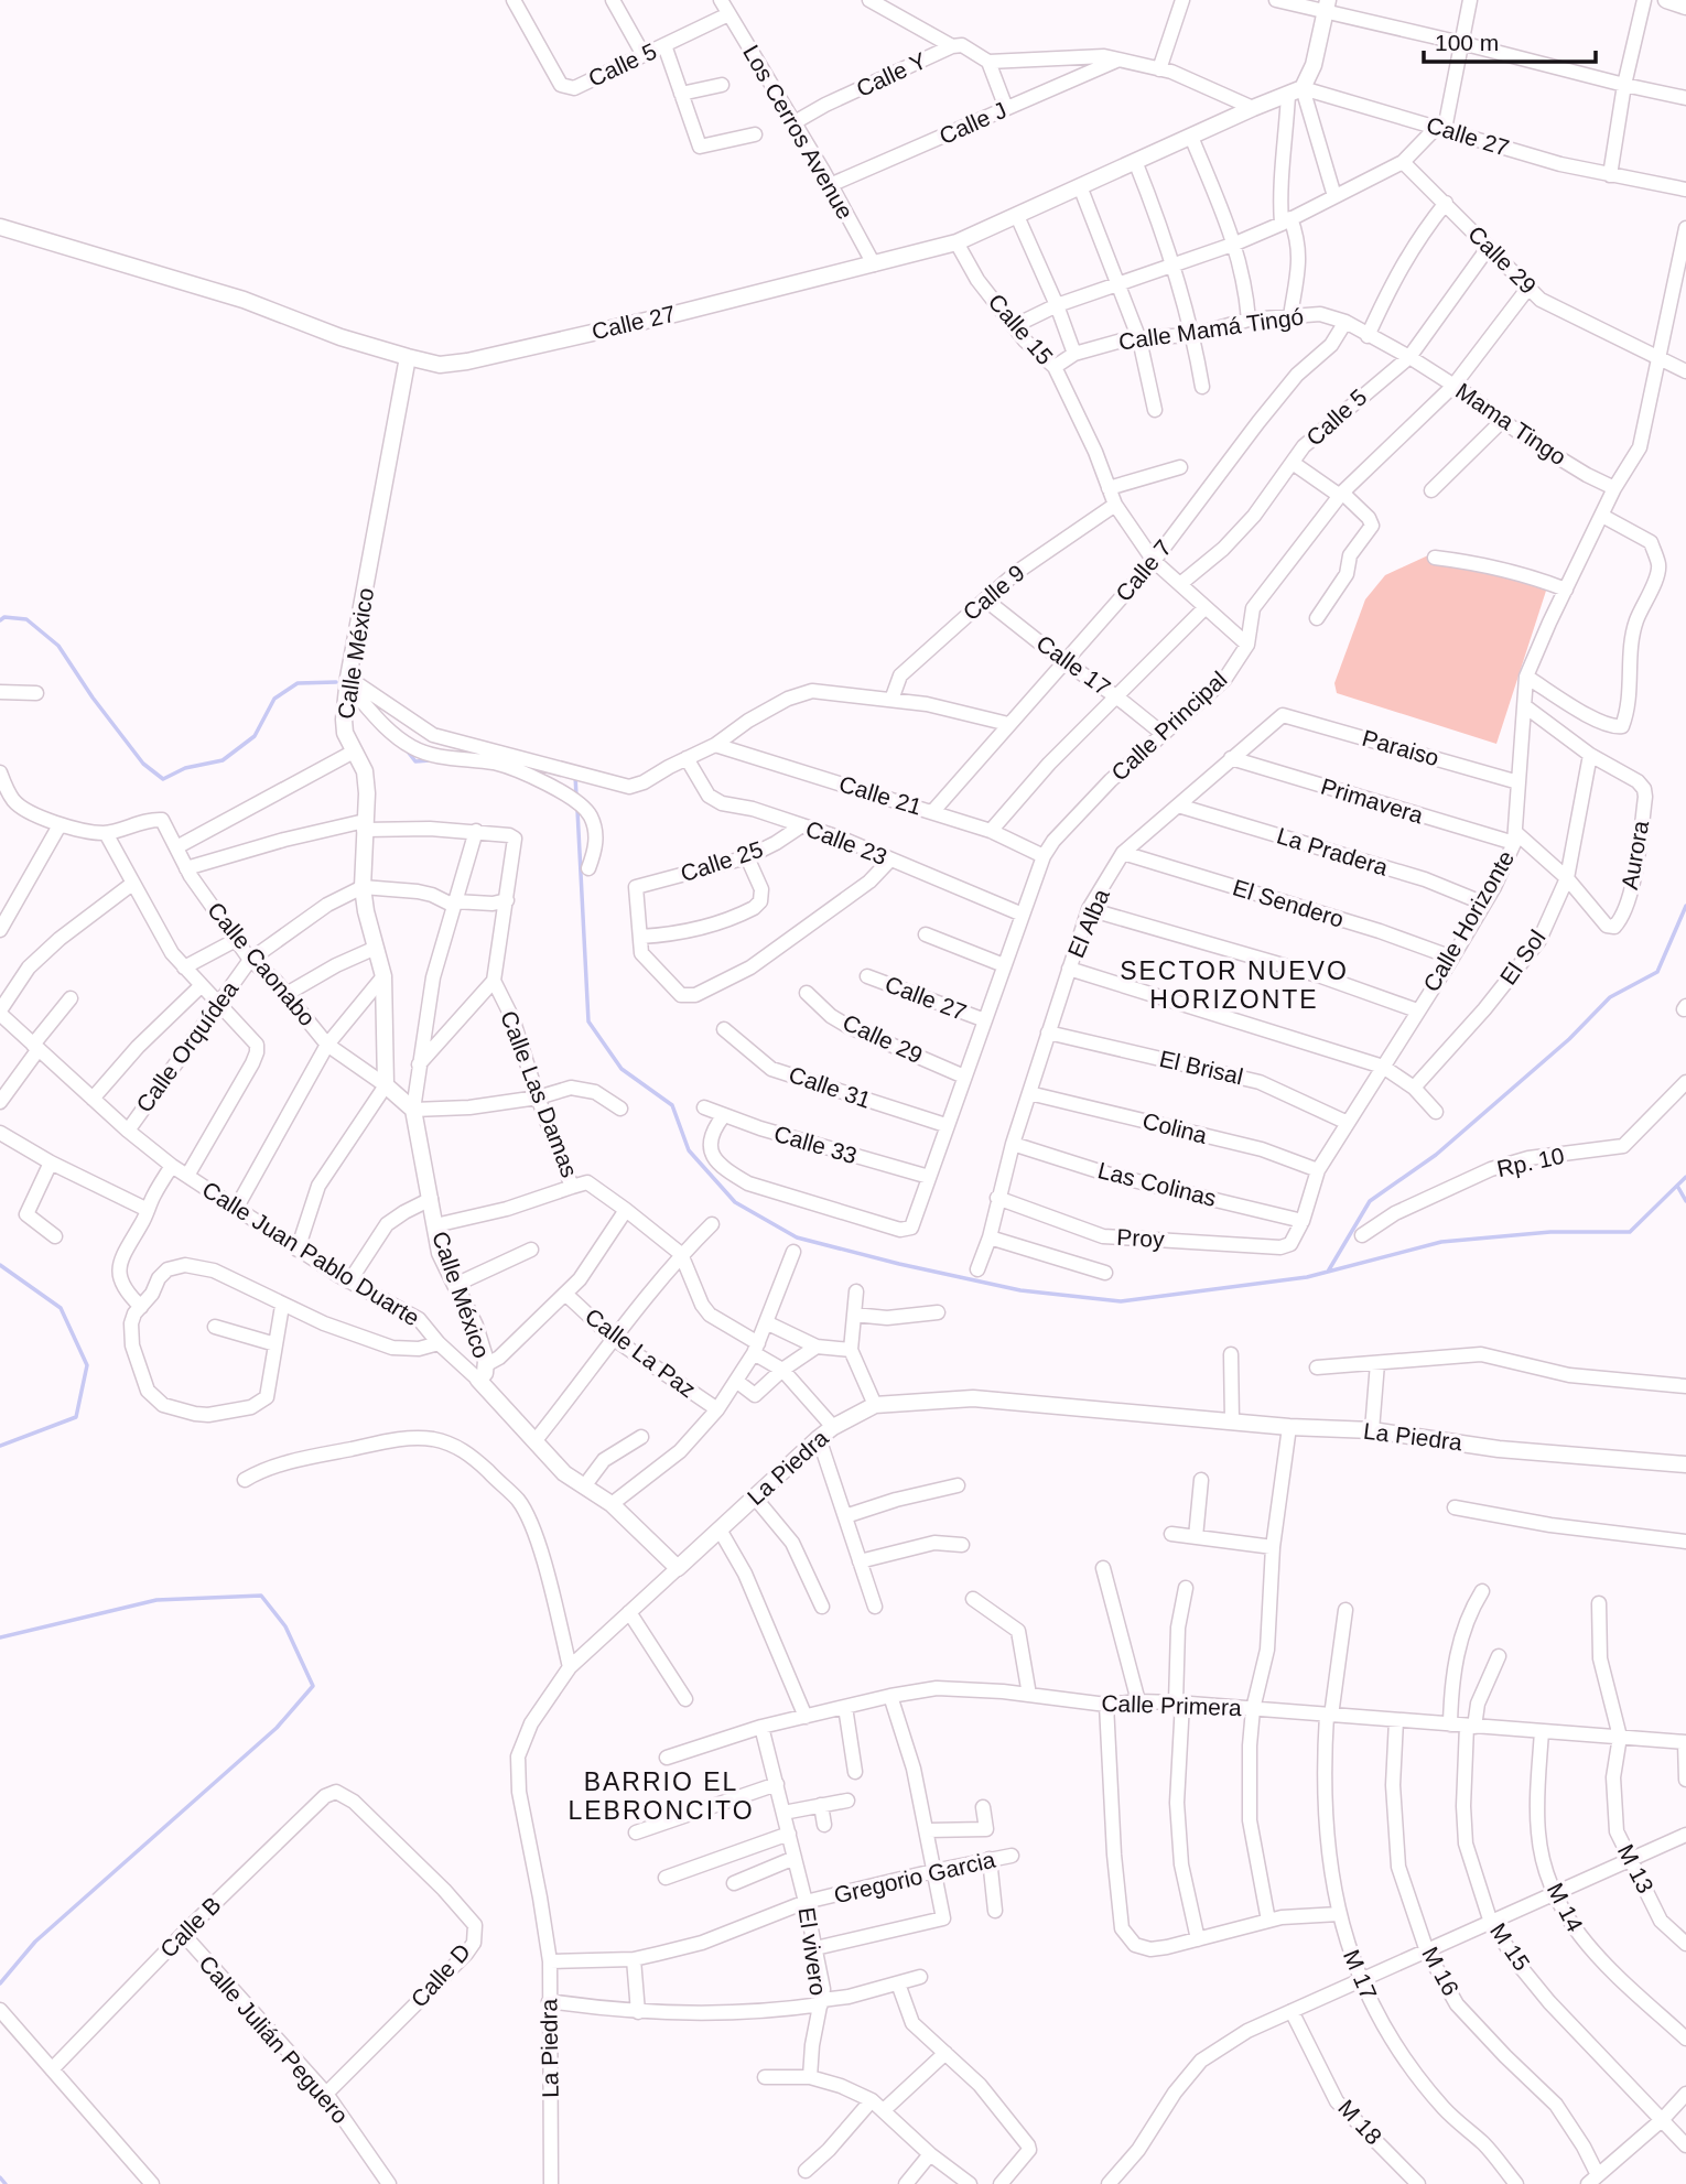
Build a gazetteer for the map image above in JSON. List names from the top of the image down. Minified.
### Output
{"streets":{"street":["Calle 5","Calle Y","Calle J","Los Cerros Avenue","Calle 27","Calle 29","Calle 15","Calle Mamá Tingó","Mama Tingo","Calle 7","Calle 9","Calle México","Calle 17","Calle Principal","Paraiso","Calle 21","Primavera","Calle 23","La Pradera","Aurora","Calle 25","El Sendero","Calle Horizonte","El Alba","El Sol","Calle Caonabo","Calle Orquídea","El Brisal","Calle 31","Calle Las Damas","Colina","Calle 33","Rp. 10","Las Colinas","Proy","Calle Juan Pablo Duarte","Calle La Paz","La Piedra","Calle Primera","M 13","Gregorio Garcia","M 14","Calle B","M 15","El vivero","M 16","M 17","Calle D","Calle Julián Peguero","M 18"]},"crossings":[["Calle 5","Los Cerros Avenue"],["Calle 5","Calle 29"],["Calle 5","Calle 15"],["Calle 5","Calle Mamá Tingó"],["Calle 5","Mama Tingo"],["Calle Y","Los Cerros Avenue"],["Calle J","Los Cerros Avenue"],["Los Cerros Avenue","Calle 27"],["Calle 27","Calle 15"],["Calle 27","Calle México"],["Calle 27","Calle Principal"],["Calle 29","Calle Principal"],["Calle 29","Calle Horizonte"],["Calle 15","Calle Mamá Tingó"],["Calle 15","Calle 7"],["Calle 15","Calle 9"],["Calle 15","Calle Principal"],["Calle Mamá Tingó","Mama Tingo"],["Calle Mamá Tingó","Calle 7"],["Mama Tingo","Calle Principal"],["Mama Tingo","Calle Horizonte"],["Calle 7","Calle 17"],["Calle 7","Calle 21"],["Calle 9","Calle 17"],["Calle México","Calle Caonabo"],["Calle México","Calle Orquídea"],["Calle México","Calle Juan Pablo Duarte"],["Calle 17","Calle Principal"],["Calle Principal","Calle 21"],["Calle Principal","Calle 23"],["Calle Principal","Calle 31"],["Calle Principal","Calle 33"],["Paraiso","Calle Horizonte"],["Paraiso","El Alba"],["Primavera","Calle Horizonte"],["Primavera","El Alba"],["Calle 23","Calle 25"],["La Pradera","Calle Horizonte"],["La Pradera","El Alba"],["Aurora","El Sol"],["El Sendero","Calle Horizonte"],["El Sendero","El Alba"],["Calle Horizonte","El Brisal"],["Calle Horizonte","Colina"],["Calle Horizonte","Las Colinas"],["Calle Horizonte","Proy"],["El Alba","El Brisal"],["El Alba","Colina"],["El Alba","Las Colinas"],["El Alba","Proy"],["Calle Caonabo","Calle Orquídea"],["Calle Orquídea","Calle Juan Pablo Duarte"],["Calle Las Damas","La Piedra"],["Calle Juan Pablo Duarte","La Piedra"],["La Piedra","Gregorio Garcia"],["Calle Primera","M 13"],["Calle Primera","M 14"],["Calle Primera","M 15"],["Calle Primera","El vivero"],["Calle Primera","M 16"],["Calle Primera","M 17"],["Gregorio Garcia","El vivero"],["Calle B","Calle D"],["Calle B","Calle Julián Peguero"],["Calle D","Calle Julián Peguero"]],"districts":["SECTOR NUEVO HORIZONTE","BARRIO EL LEBRONCITO"],"scale_bar":"100 m"}
